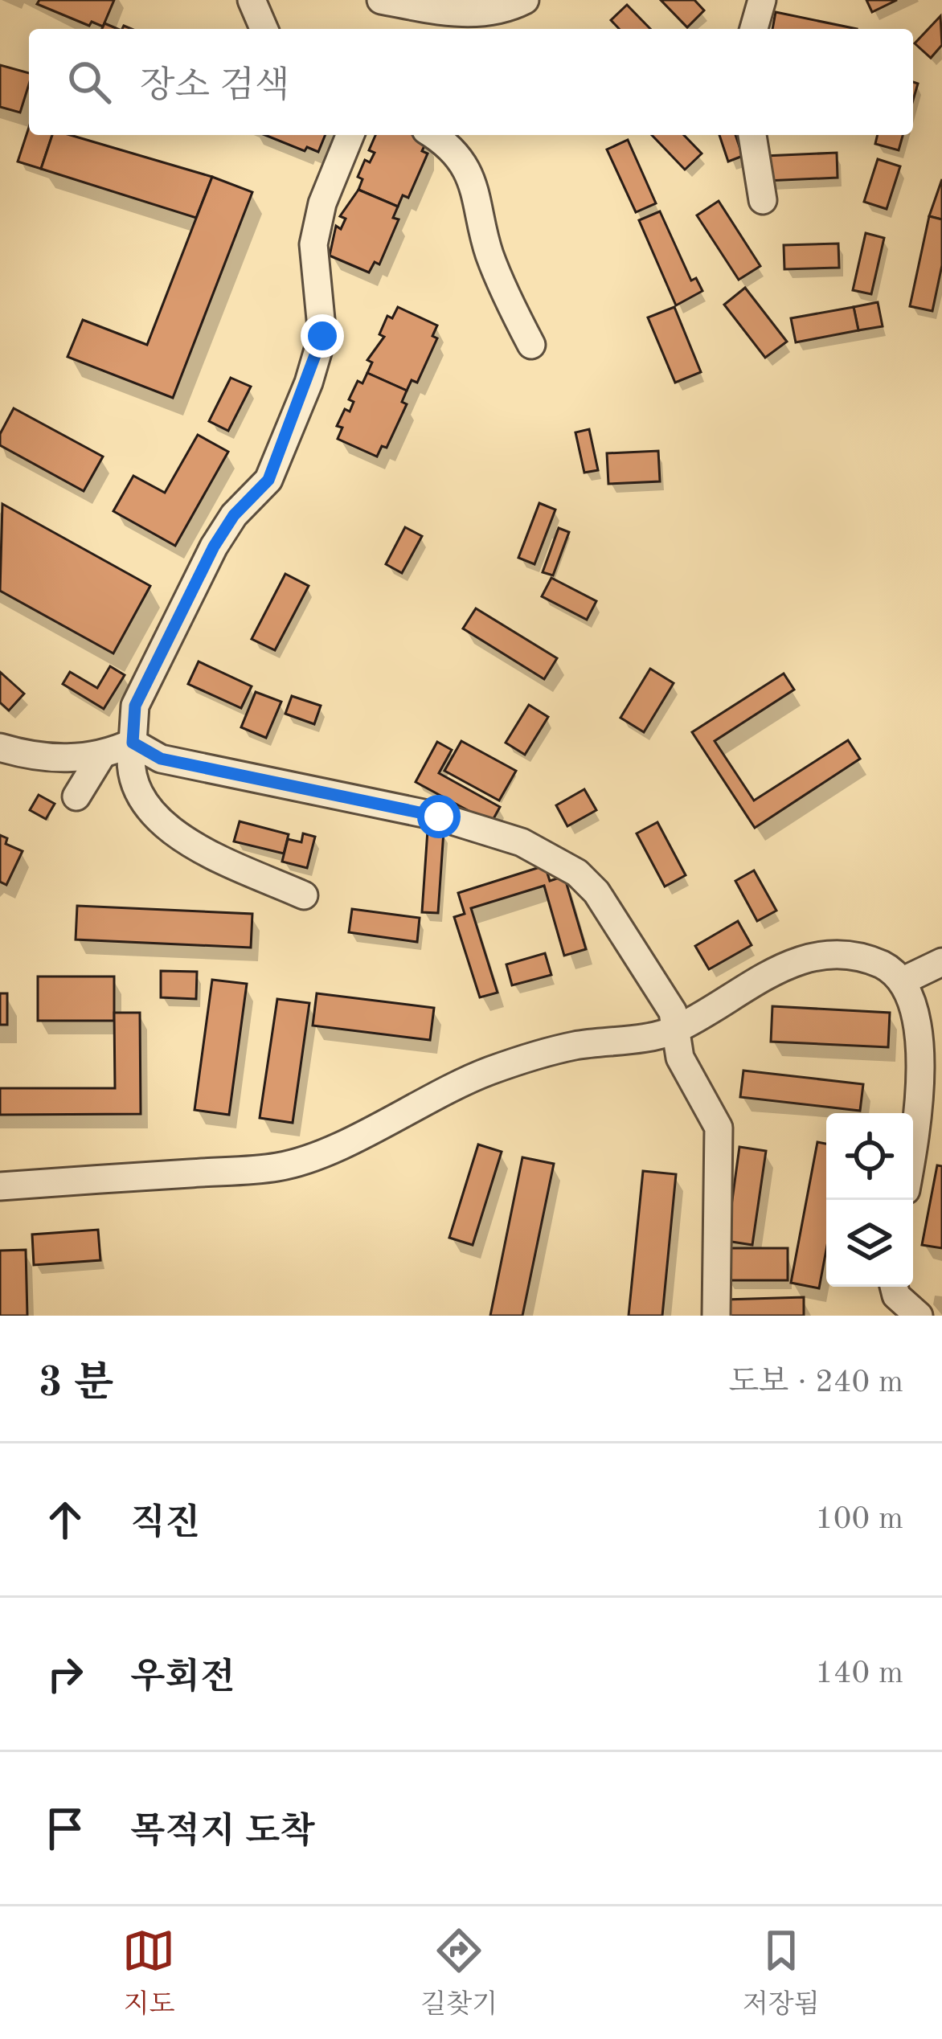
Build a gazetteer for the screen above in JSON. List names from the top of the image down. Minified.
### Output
{"page":{"search":"장소 검색","heading":["3 분","도보 · 240 m"],"list":[["직진","100 m"],["우회전","140 m"],"목적지 도착"],"nav":["지도","길찾기","저장됨"]}}
